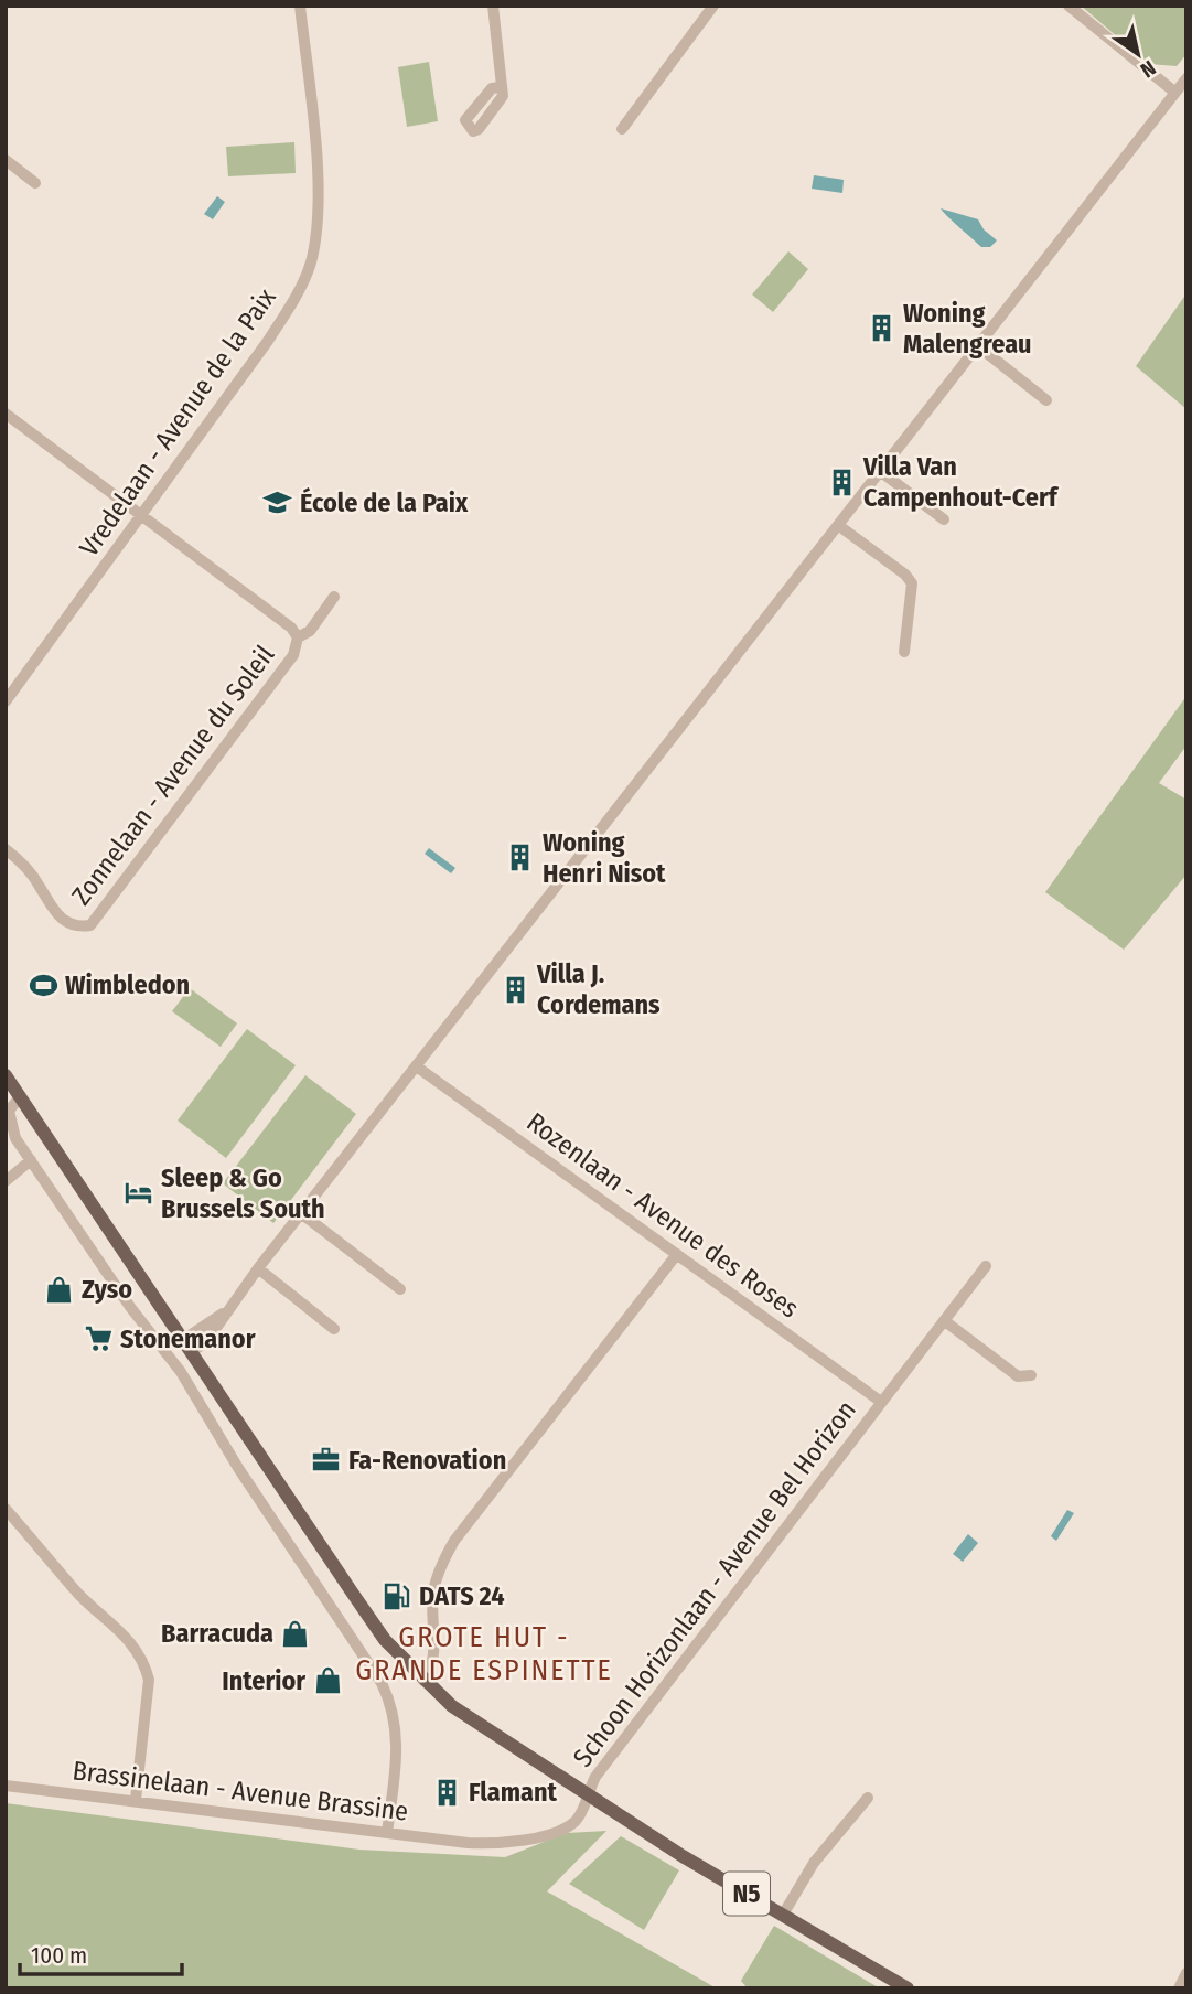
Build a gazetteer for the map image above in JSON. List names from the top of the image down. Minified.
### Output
{"streets":{"main road":["N5"],"street":["Vredelaan - Avenue de la Paix","Zonnelaan - Avenue du Soleil","Rozenlaan - Avenue des Roses","Schoon Horizonlaan - Avenue Bel Horizon","Brassinelaan - Avenue Brassine"]},"crossings":[["Rozenlaan - Avenue des Roses","Schoon Horizonlaan - Avenue Bel Horizon"],["Schoon Horizonlaan - Avenue Bel Horizon","Brassinelaan - Avenue Brassine"],["Schoon Horizonlaan - Avenue Bel Horizon","N5"],["Brassinelaan - Avenue Brassine","N5"]],"districts":["GROTE HUT - GRANDE ESPINETTE"],"places":{"building":["Woning Malengreau","Villa Van Campenhout-Cerf","Woning Henri Nisot","Villa J. Cordemans","Flamant"],"school or university":["École de la Paix"],"sports":["Wimbledon"],"hotel":["Sleep & Go Brussels South"],"shop":["Zyso","Barracuda","Interior"],"supermarket":["Stonemanor"],"office":["Fa-Renovation"],"fuel station":["DATS 24"]},"scale_bar":"100 m","north":"bottom right"}
